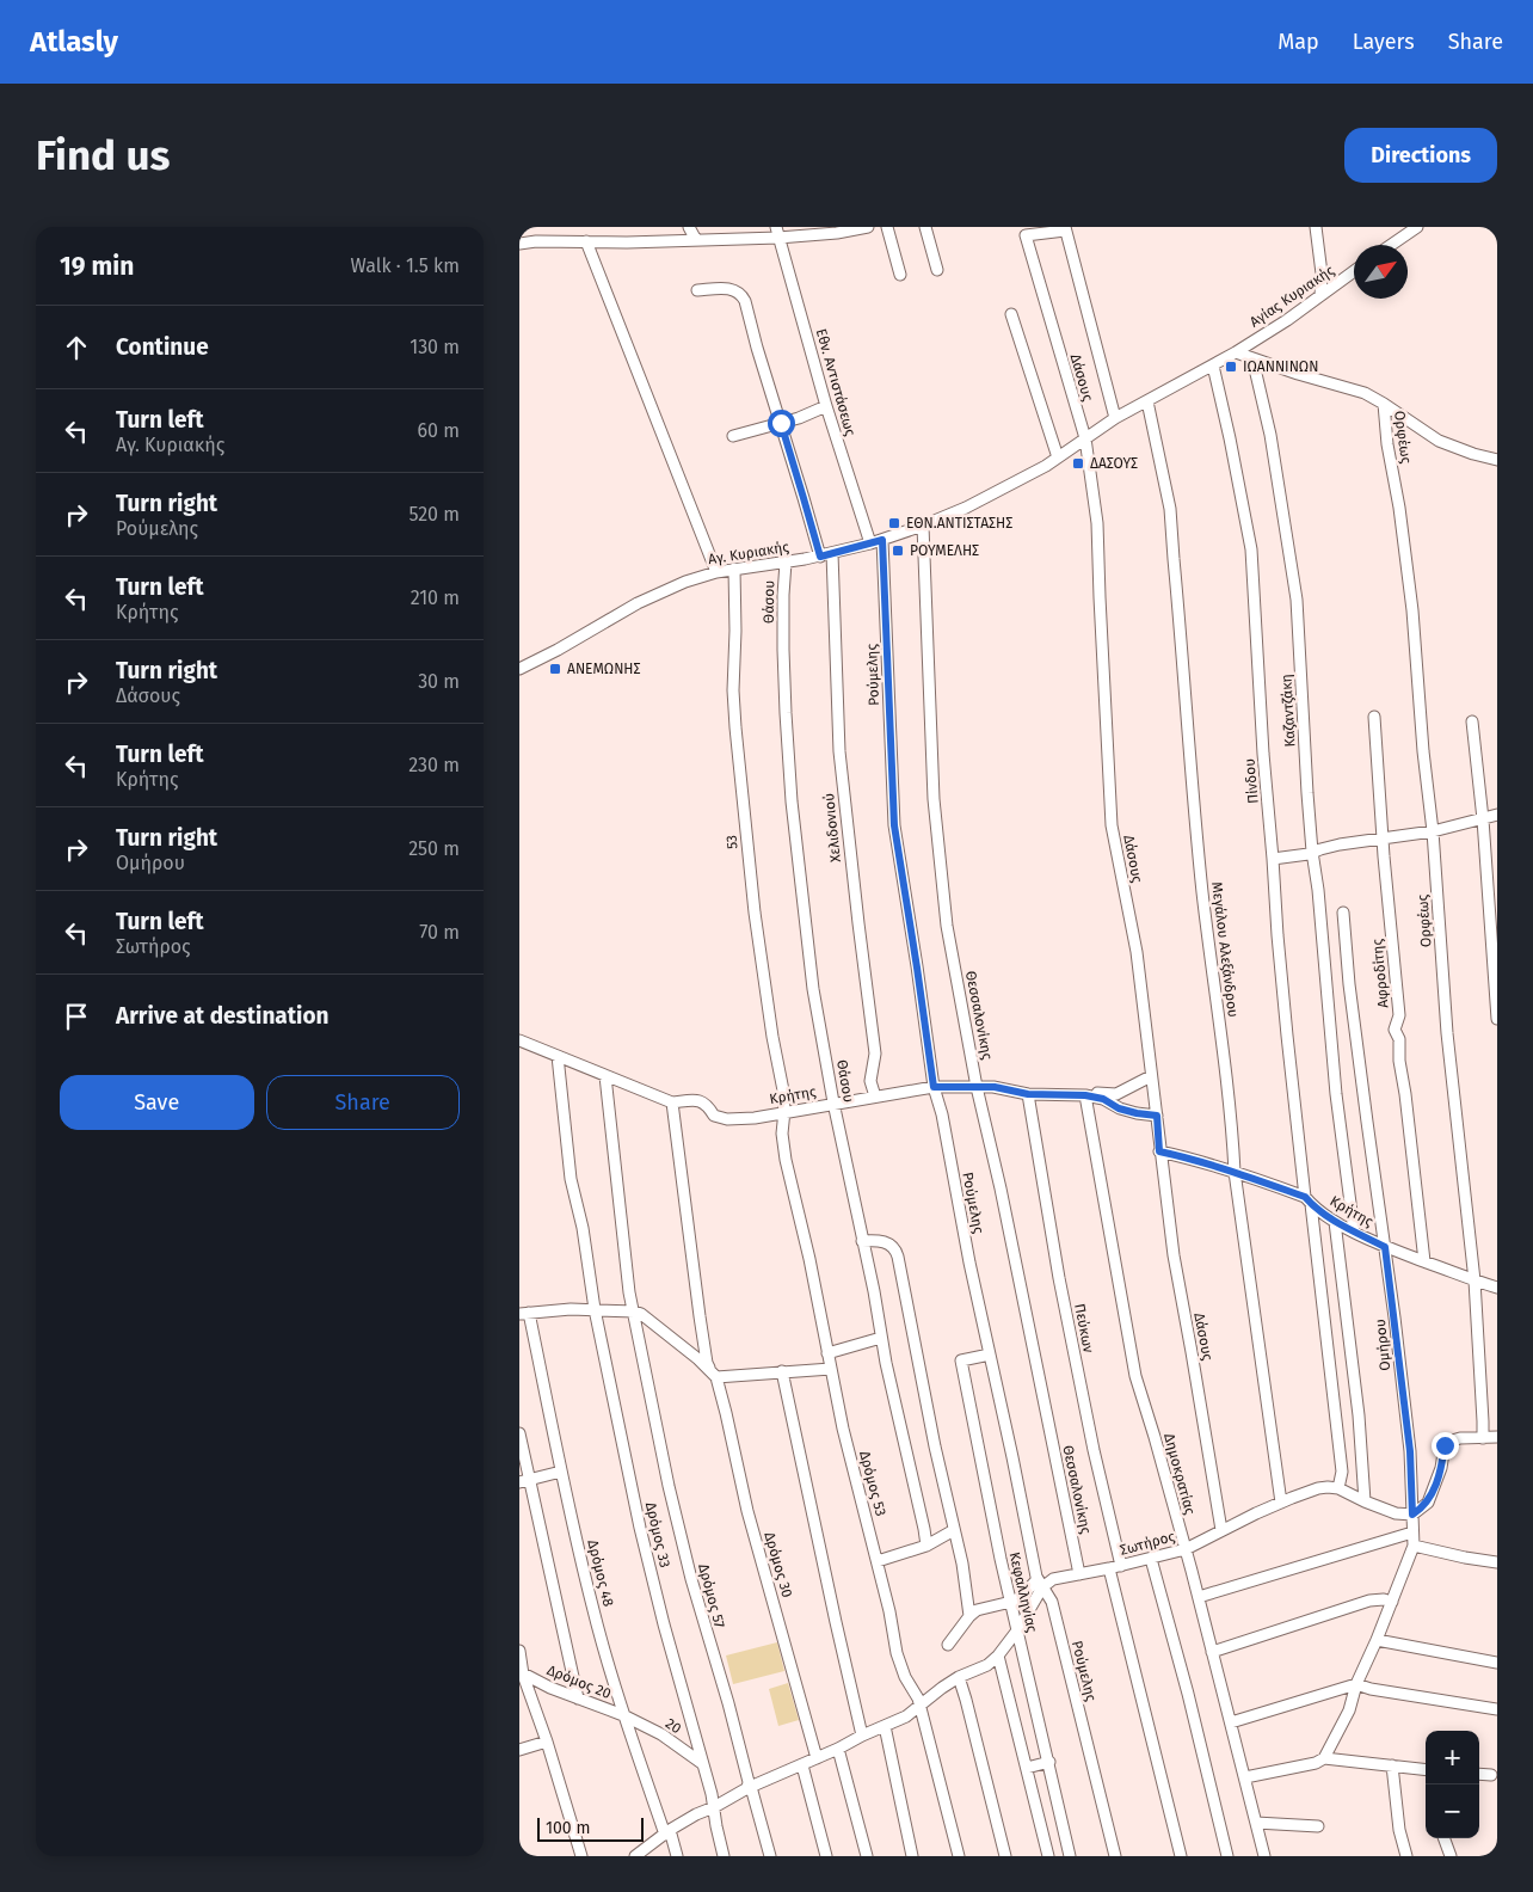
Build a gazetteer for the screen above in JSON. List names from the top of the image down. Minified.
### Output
{"streets":{"street":["Αγίας Κυριακής","Δάσους","Εθν. Αντιστάσεως","Ορφέως","Αγ. Κυριακής","Θάσου","Ρούμελης","Καζαντζάκη","Πίνδου","Χελιδονιού","53","Μεγάλου Αλεξάνδρου","Αφροδίτης","Θεσσαλονίκης","Κρήτης","Πεύκων","Ομήρου","Δημοκρατίας","Δρόμος 53","Δρόμος 33","Σωτήρος","Δρόμος 30","Δρόμος 48","Κεφαλληνίας","Δρόμος 57","Δρόμος 20","20"]},"crossings":[["Αγίας Κυριακής","Αγ. Κυριακής"],["Αγίας Κυριακής","Πίνδου"],["Αγίας Κυριακής","Μεγάλου Αλεξάνδρου"],["Δάσους","Αγ. Κυριακής"],["Δάσους","Κρήτης"],["Δάσους","Σωτήρος"],["Εθν. Αντιστάσεως","Αγ. Κυριακής"],["Ορφέως","Κρήτης"],["Αγ. Κυριακής","Θάσου"],["Αγ. Κυριακής","Ρούμελης"],["Αγ. Κυριακής","Χελιδονιού"],["Αγ. Κυριακής","53"],["Αγ. Κυριακής","Μεγάλου Αλεξάνδρου"],["Αγ. Κυριακής","Θεσσαλονίκης"],["Θάσου","Κρήτης"],["Ρούμελης","Κρήτης"],["Ρούμελης","Σωτήρος"],["Ρούμελης","Κεφαλληνίας"],["Καζαντζάκη","Κρήτης"],["Πίνδου","Κρήτης"],["Πίνδου","Σωτήρος"],["Χελιδονιού","Κρήτης"],["53","Κρήτης"],["53","Δρόμος 53"],["Μεγάλου Αλεξάνδρου","Κρήτης"],["Μεγάλου Αλεξάνδρου","Σωτήρος"],["Αφροδίτης","Κρήτης"],["Θεσσαλονίκης","Κρήτης"],["Θεσσαλονίκης","Σωτήρος"],["Κρήτης","Πεύκων"],["Κρήτης","Ομήρου"],["Κρήτης","Δημοκρατίας"],["Κρήτης","Δρόμος 53"],["Κρήτης","Δρόμος 33"],["Κρήτης","Δρόμος 30"],["Κρήτης","Δρόμος 57"],["Πεύκων","Σωτήρος"],["Δημοκρατίας","Σωτήρος"],["Δρόμος 33","20"],["Δρόμος 48","Δρόμος 20"],["Δρόμος 48","20"],["Δρόμος 20","20"]],"places":{"transit":["ΙΩΑΝΝΙΝΩΝ","ΔΑΣΟΥΣ","ΕΘΝ.ΑΝΤΙΣΤΑΣΗΣ","ΡΟΥΜΕΛΗΣ","ΑΝΕΜΩΝΗΣ"]},"scale_bar":"100 m","north":"top right","page":{"header":"Atlasly","nav":["Map","Layers","Share"],"buttons":["Directions",["Save","Share"]],"title":"Find us","heading":["19 min","Walk · 1.5 km"],"list":[["Continue","130 m"],["Turn left","Αγ. Κυριακής","60 m"],["Turn right","Ρούμελης","520 m"],["Turn left","Κρήτης","210 m"],["Turn right","Δάσους","30 m"],["Turn left","Κρήτης","230 m"],["Turn right","Ομήρου","250 m"],["Turn left","Σωτήρος","70 m"],"Arrive at destination"],"map_buttons":["+","−"],"scale":"100 m"}}
